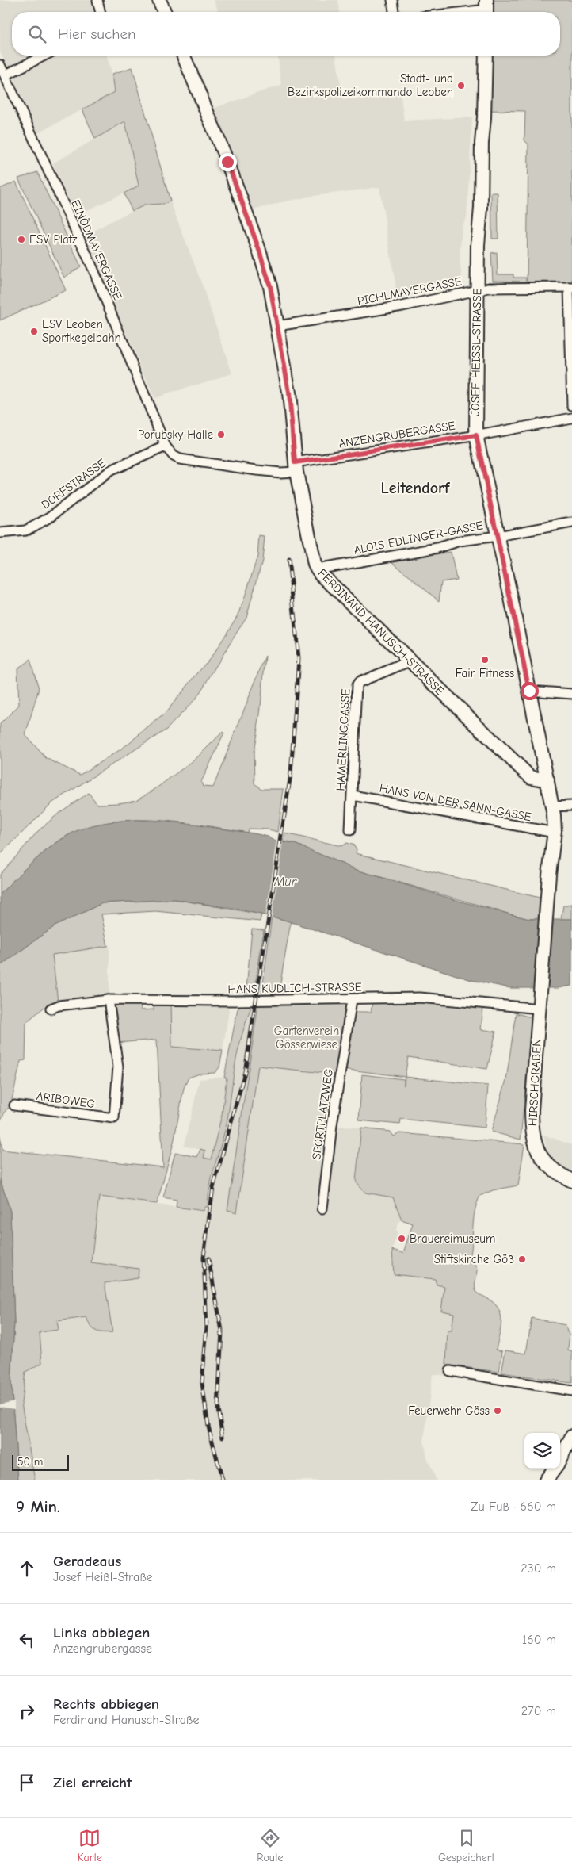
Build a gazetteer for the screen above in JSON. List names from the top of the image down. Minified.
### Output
{"streets":{"main road":["JOSEF HEISSL-STRASSE","FERDINAND HANUSCH-STRASSE","HIRSCHGRABEN"],"street":["EINÖDMAYERGASSE","PICHLMAYERGASSE","ANZENGRUBERGASSE","DORFSTRASSE","ALOIS EDLINGER-GASSE","HAMERLINGGASSE","HANS VON DER SANN-GASSE","HANS KUDLICH-STRASSE","ARIBOWEG","SPORTPLATZWEG"]},"crossings":[["EINÖDMAYERGASSE","DORFSTRASSE"],["PICHLMAYERGASSE","JOSEF HEISSL-STRASSE"],["PICHLMAYERGASSE","FERDINAND HANUSCH-STRASSE"],["JOSEF HEISSL-STRASSE","ANZENGRUBERGASSE"],["JOSEF HEISSL-STRASSE","ALOIS EDLINGER-GASSE"],["JOSEF HEISSL-STRASSE","FERDINAND HANUSCH-STRASSE"],["JOSEF HEISSL-STRASSE","HANS VON DER SANN-GASSE"],["JOSEF HEISSL-STRASSE","HIRSCHGRABEN"],["ANZENGRUBERGASSE","FERDINAND HANUSCH-STRASSE"],["ALOIS EDLINGER-GASSE","FERDINAND HANUSCH-STRASSE"],["FERDINAND HANUSCH-STRASSE","HAMERLINGGASSE"],["HAMERLINGGASSE","HANS VON DER SANN-GASSE"],["HANS KUDLICH-STRASSE","HIRSCHGRABEN"],["HANS KUDLICH-STRASSE","ARIBOWEG"],["HANS KUDLICH-STRASSE","SPORTPLATZWEG"]],"districts":["Leitendorf"],"water":["Mur"],"parks":["Gartenverein Gösserwiese"],"places":["Stadt- und Bezirkspolizeikommando Leoben","ESV Platz","ESV Leoben Sportkegelbahn","Porubsky Halle","Fair Fitness","Brauereimuseum","Stiftskirche Göß","Feuerwehr Göss"],"scale_bar":"50 m","page":{"search":"Hier suchen","scale":"50 m","heading":["9 Min.","Zu Fuß · 660 m"],"list":[["Geradeaus","Josef Heißl-Straße","230 m"],["Links abbiegen","Anzengrubergasse","160 m"],["Rechts abbiegen","Ferdinand Hanusch-Straße","270 m"],"Ziel erreicht"],"nav":["Karte","Route","Gespeichert"]}}
